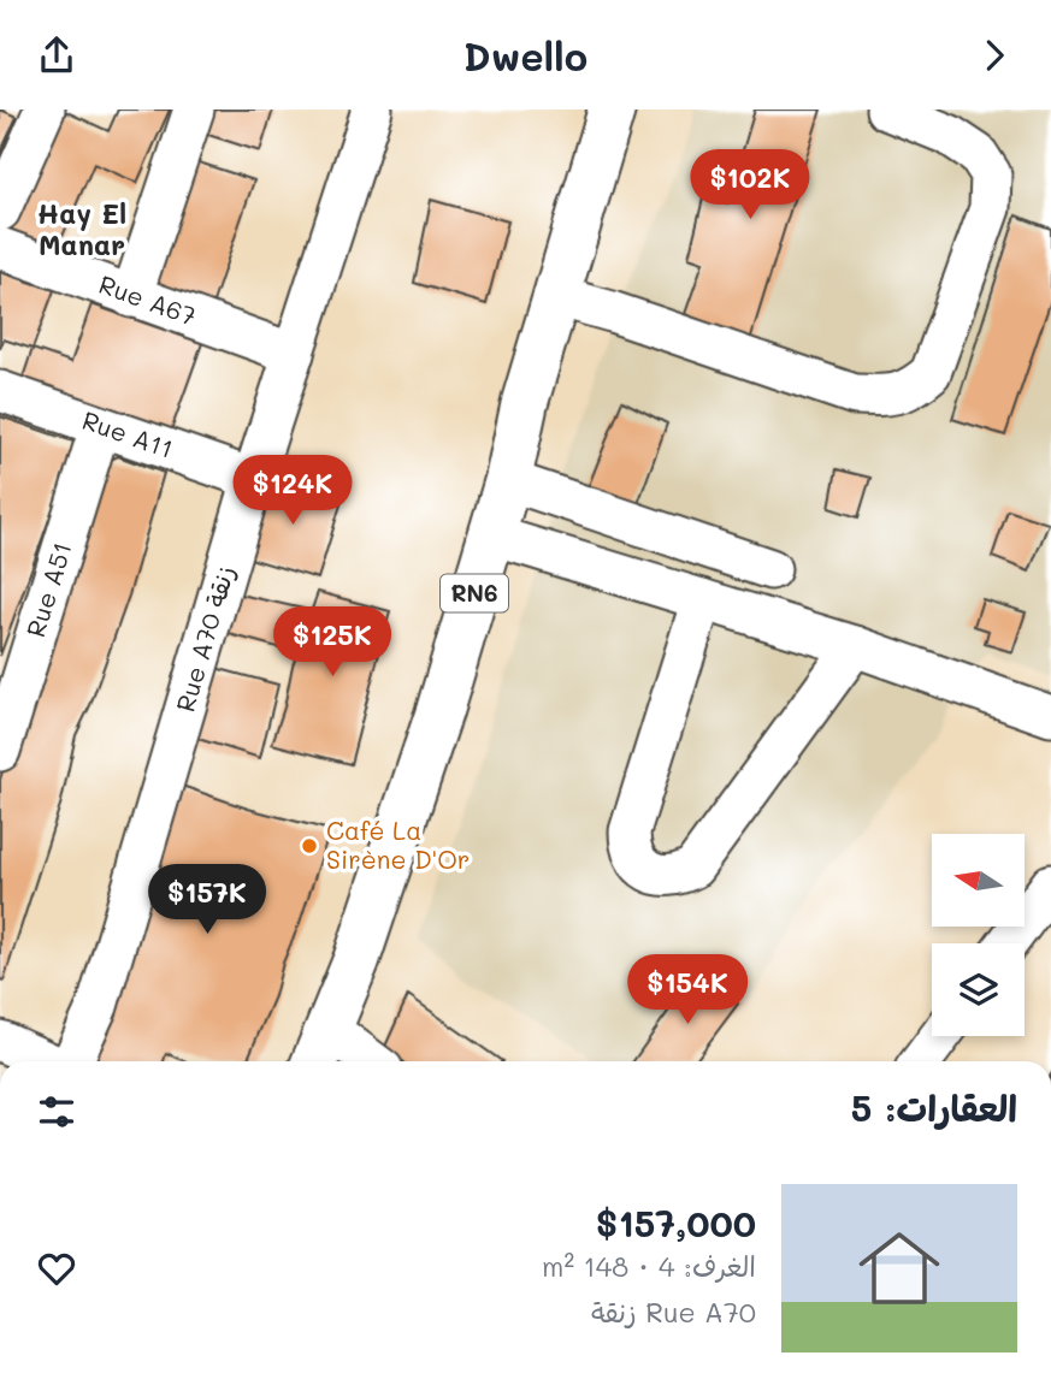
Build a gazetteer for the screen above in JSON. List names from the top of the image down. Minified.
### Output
{"streets":{"main road":["RN6"],"street":["Rue A67","Rue A11","Rue A51","Rue A70 زنقة"]},"crossings":[["Rue A67","Rue A70 زنقة"],["Rue A11","Rue A51"],["Rue A11","Rue A70 زنقة"]],"districts":["Hay El Manar"],"places":["Café La Sirène D'Or"],"north":"left","page":{"header":"Dwello","price":["$102K","$124K","$125K","$157K","$154K"],"heading":"العقارات: 5","list":[{"name":"$157,000","note":"الغرف: 4 · 148 m² · Rue A70 زنقة"}]}}
